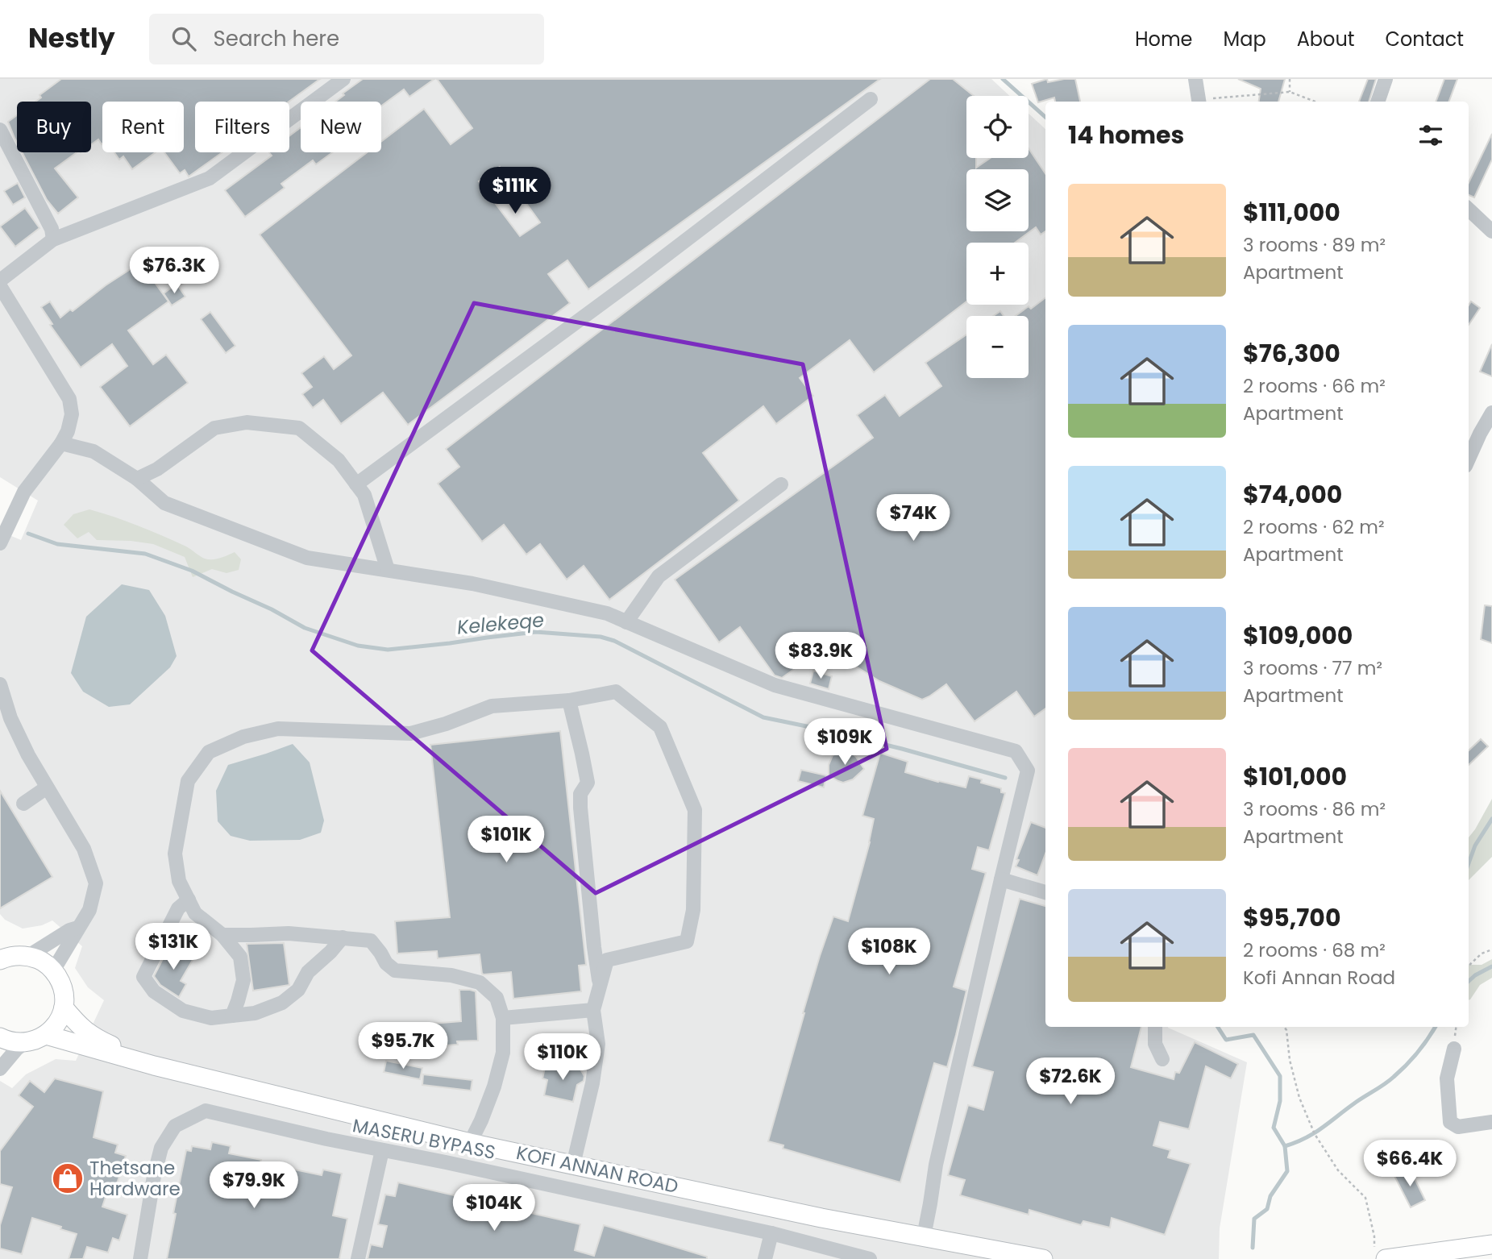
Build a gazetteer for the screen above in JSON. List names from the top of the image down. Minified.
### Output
{"streets":{"main road":["KOFI ANNAN ROAD"],"street":["MASERU BYPASS"]},"water":["Kelekeqe"],"places":{"shop":["Thetsane Hardware"]},"page":{"header":"Nestly","search":"Search here","nav":["Home","Map","About","Contact"],"map_buttons":["+","−"],"chip":["Buy","Rent","Filters","New"],"heading":"14 homes","price":["$111K","$76.3K","$74K","$83.9K","$109K","$101K","$131K","$108K","$95.7K","$110K","$72.6K","$66.4K","$79.9K","$104K"],"list":[{"name":"$111,000","note":"3 rooms · 89 m² · Apartment"},{"name":"$76,300","note":"2 rooms · 66 m² · Apartment"},{"name":"$74,000","note":"2 rooms · 62 m² · Apartment"},{"name":"$109,000","note":"3 rooms · 77 m² · Apartment"},{"name":"$101,000","note":"3 rooms · 86 m² · Apartment"},{"name":"$95,700","note":"2 rooms · 68 m² · Kofi Annan Road"}]}}
